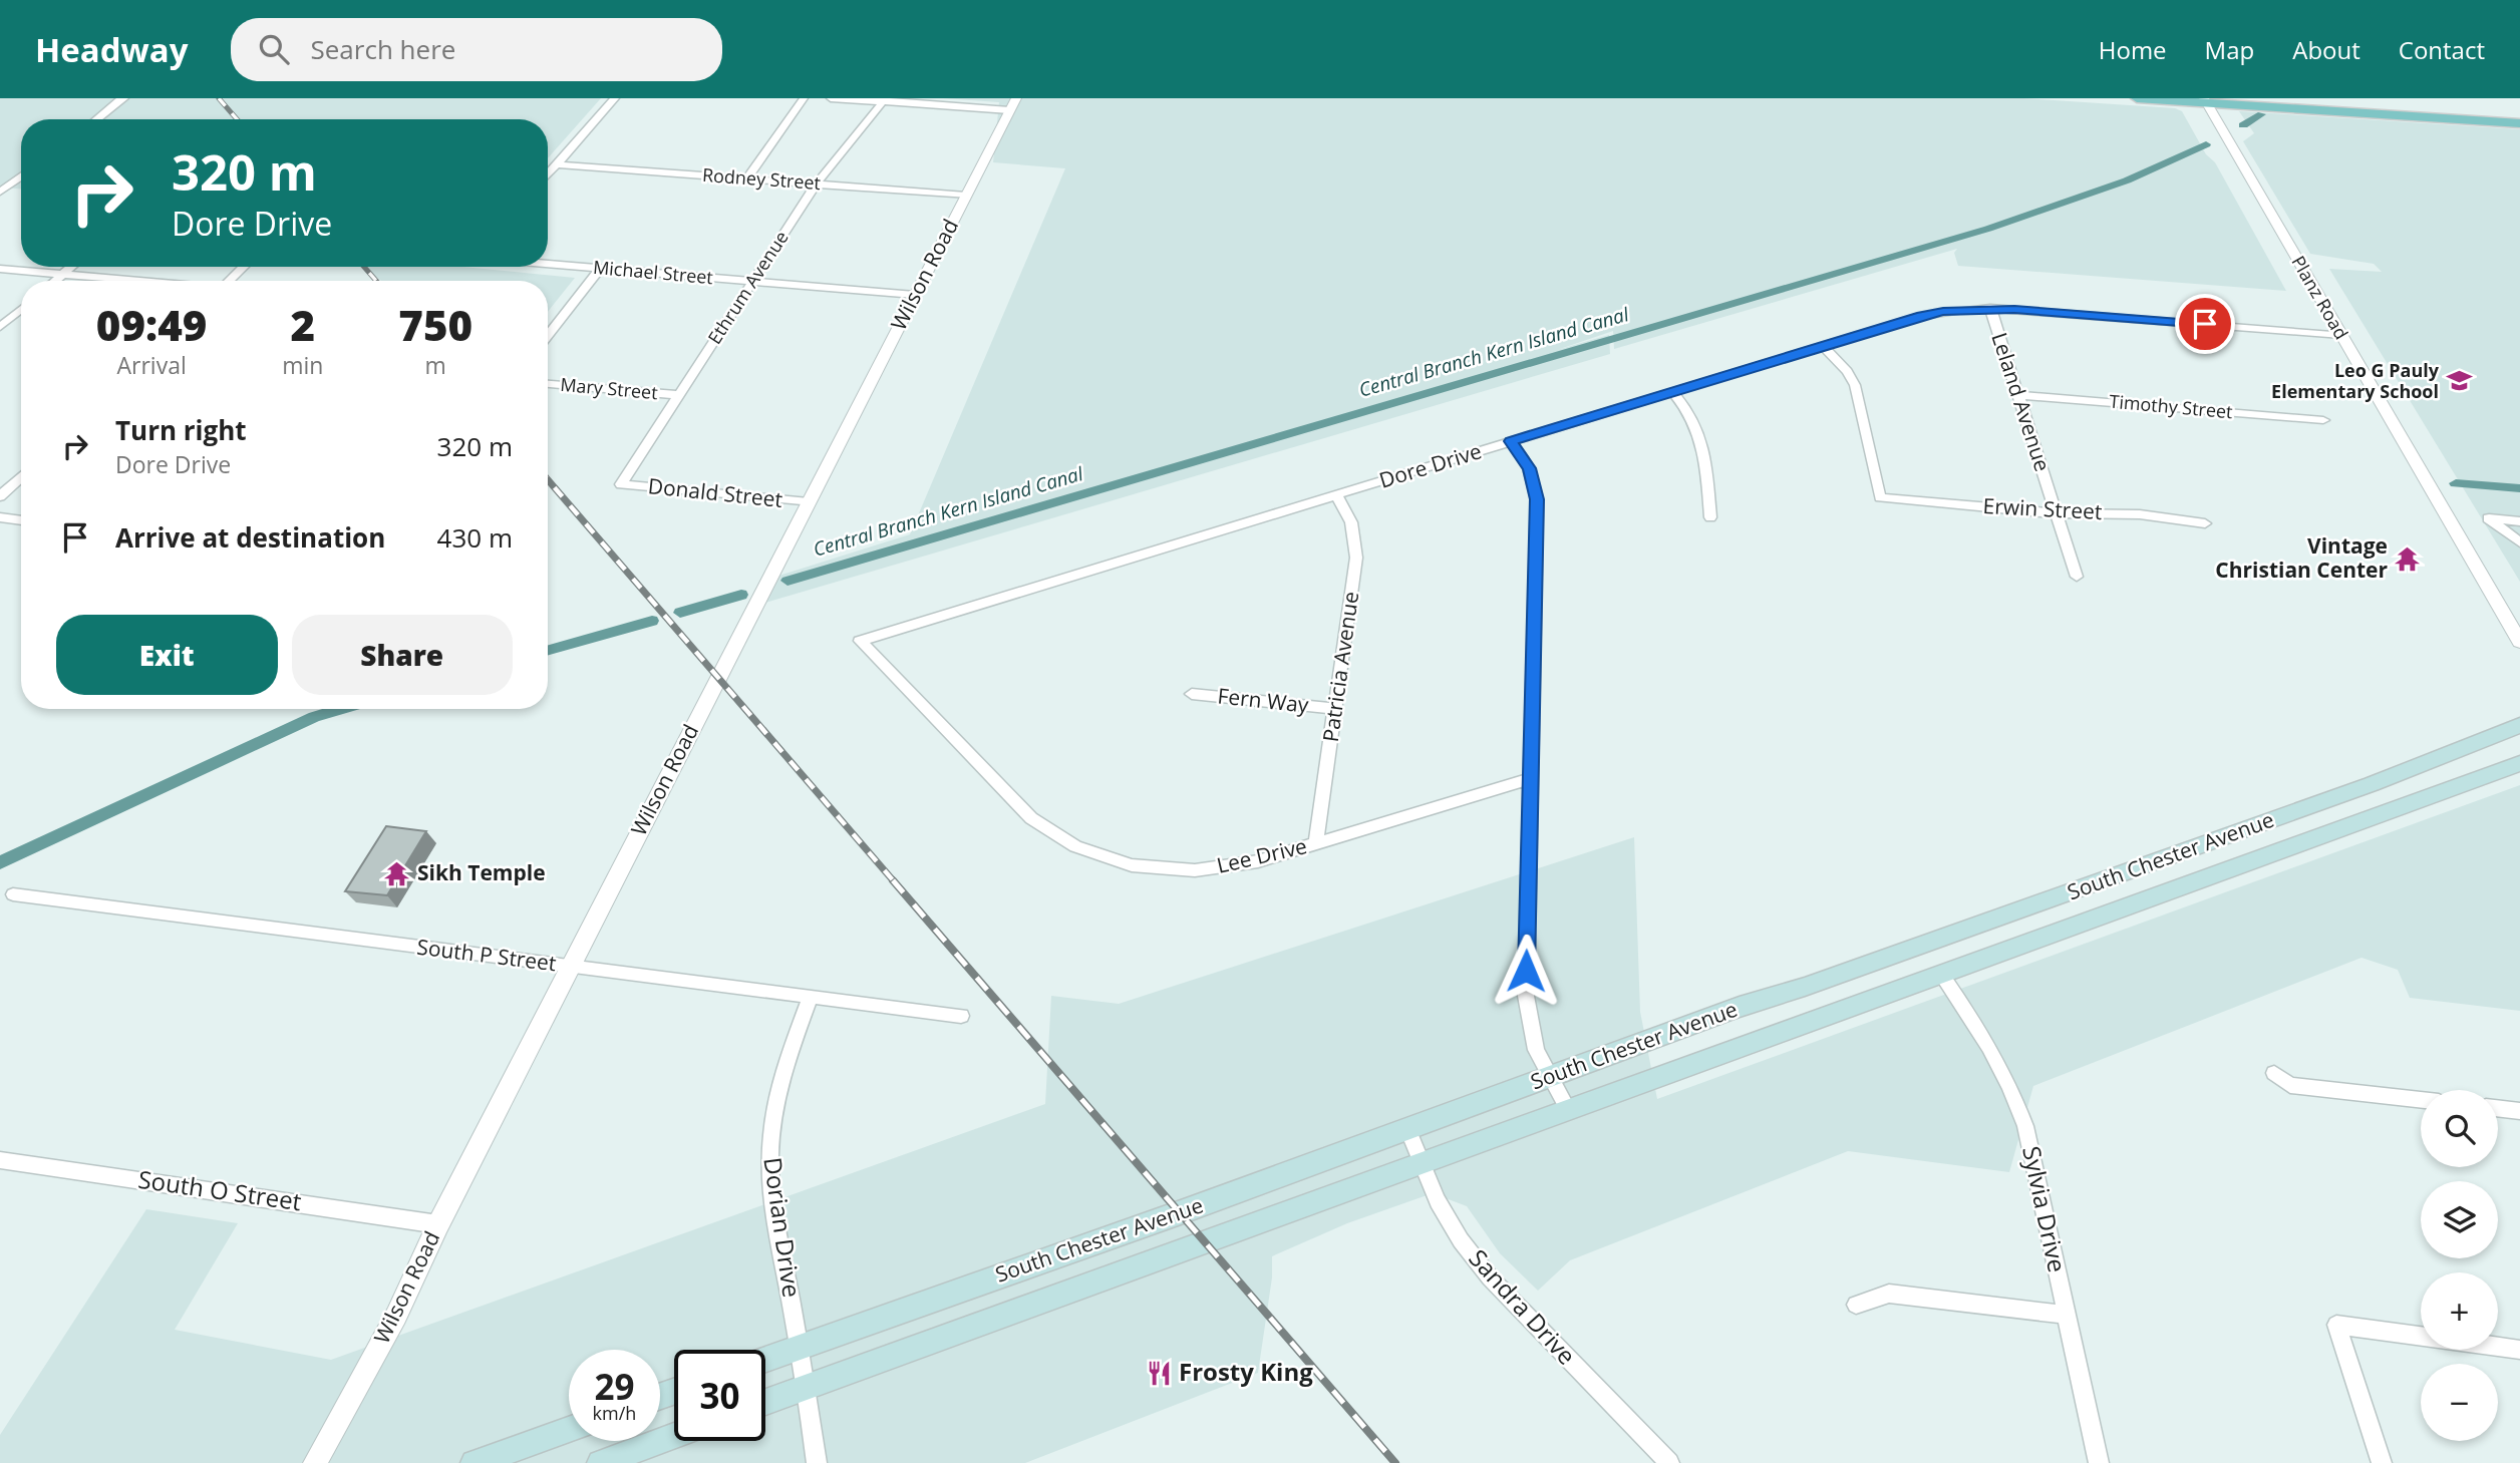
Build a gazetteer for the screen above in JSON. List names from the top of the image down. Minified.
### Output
{"streets":{"main road":["South Chester Avenue"],"street":["Rodney Street","Michael Street","Wilson Road","Ethrum Avenue","Planz Road","Mary Street","Leland Avenue","Timothy Street","Dore Drive","Donald Street","Erwin Street","Patricia Avenue","Fern Way","Lee Drive","South P Street","South O Street","Sylvia Drive","Dorian Drive","Sandra Drive"]},"crossings":[["Rodney Street","Wilson Road"],["Rodney Street","Ethrum Avenue"],["Michael Street","Wilson Road"],["Michael Street","Ethrum Avenue"],["Wilson Road","Donald Street"],["Wilson Road","South P Street"],["Wilson Road","South O Street"],["Ethrum Avenue","Mary Street"],["Ethrum Avenue","Donald Street"],["Planz Road","Dore Drive"],["Leland Avenue","Timothy Street"],["Leland Avenue","Dore Drive"],["Leland Avenue","Erwin Street"],["Dore Drive","Erwin Street"],["Dore Drive","Patricia Avenue"],["Dore Drive","Lee Drive"],["Patricia Avenue","Fern Way"],["Patricia Avenue","Lee Drive"],["South Chester Avenue","Sylvia Drive"],["South Chester Avenue","Dorian Drive"],["South Chester Avenue","Sandra Drive"],["South P Street","Dorian Drive"]],"water":["Central Branch Kern Island Canal"],"places":{"school or university":["Leo G Pauly Elementary School"],"temple":["Vintage Christian Center","Sikh Temple"],"restaurant":["Frosty King"]},"page":{"header":"Headway","search":"Search here","nav":["Home","Map","About","Contact"],"turn":["320 m","Dore Drive"],"eta":["09:49","Arrival","2","min","750","m"],"list":[{"name":"Turn right","note":"Dore Drive","value":"320 m"},{"name":"Arrive at destination","value":"430 m"}],"buttons":["Exit","Share"],"map_buttons":["+","−"],"speed":"29 km/h","limit":"30"}}
